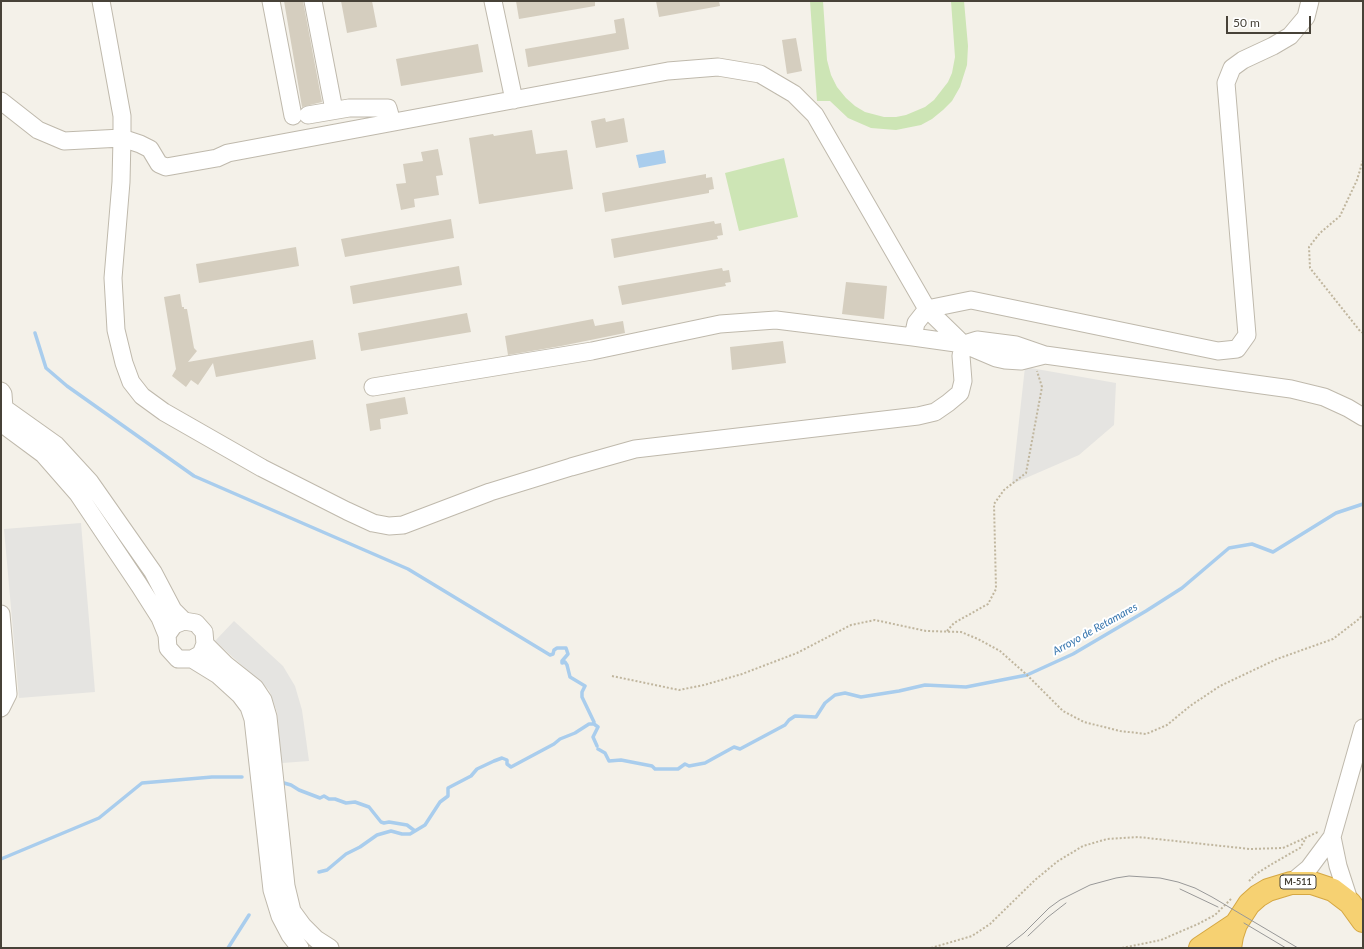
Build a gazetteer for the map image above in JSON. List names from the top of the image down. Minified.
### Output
{"streets":{"highway":["M-511"]},"water":["Arroyo de Retamares"],"scale_bar":"50 m"}
